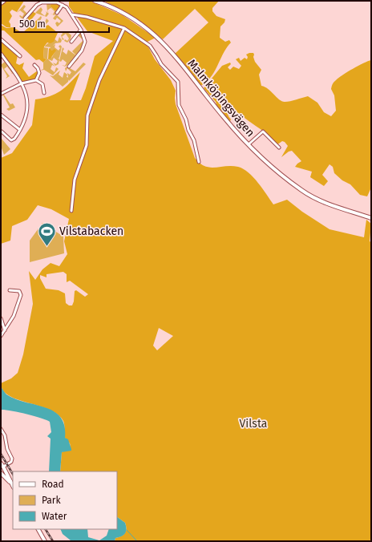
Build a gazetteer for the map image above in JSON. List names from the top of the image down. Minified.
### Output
{"streets":{"main road":["Malmköpingsvägen"]},"parks":["Vilsta"],"places":{"sports":["Vilstabacken"]},"legend":["Road","Park","Water"],"scale_bar":"500 m"}
